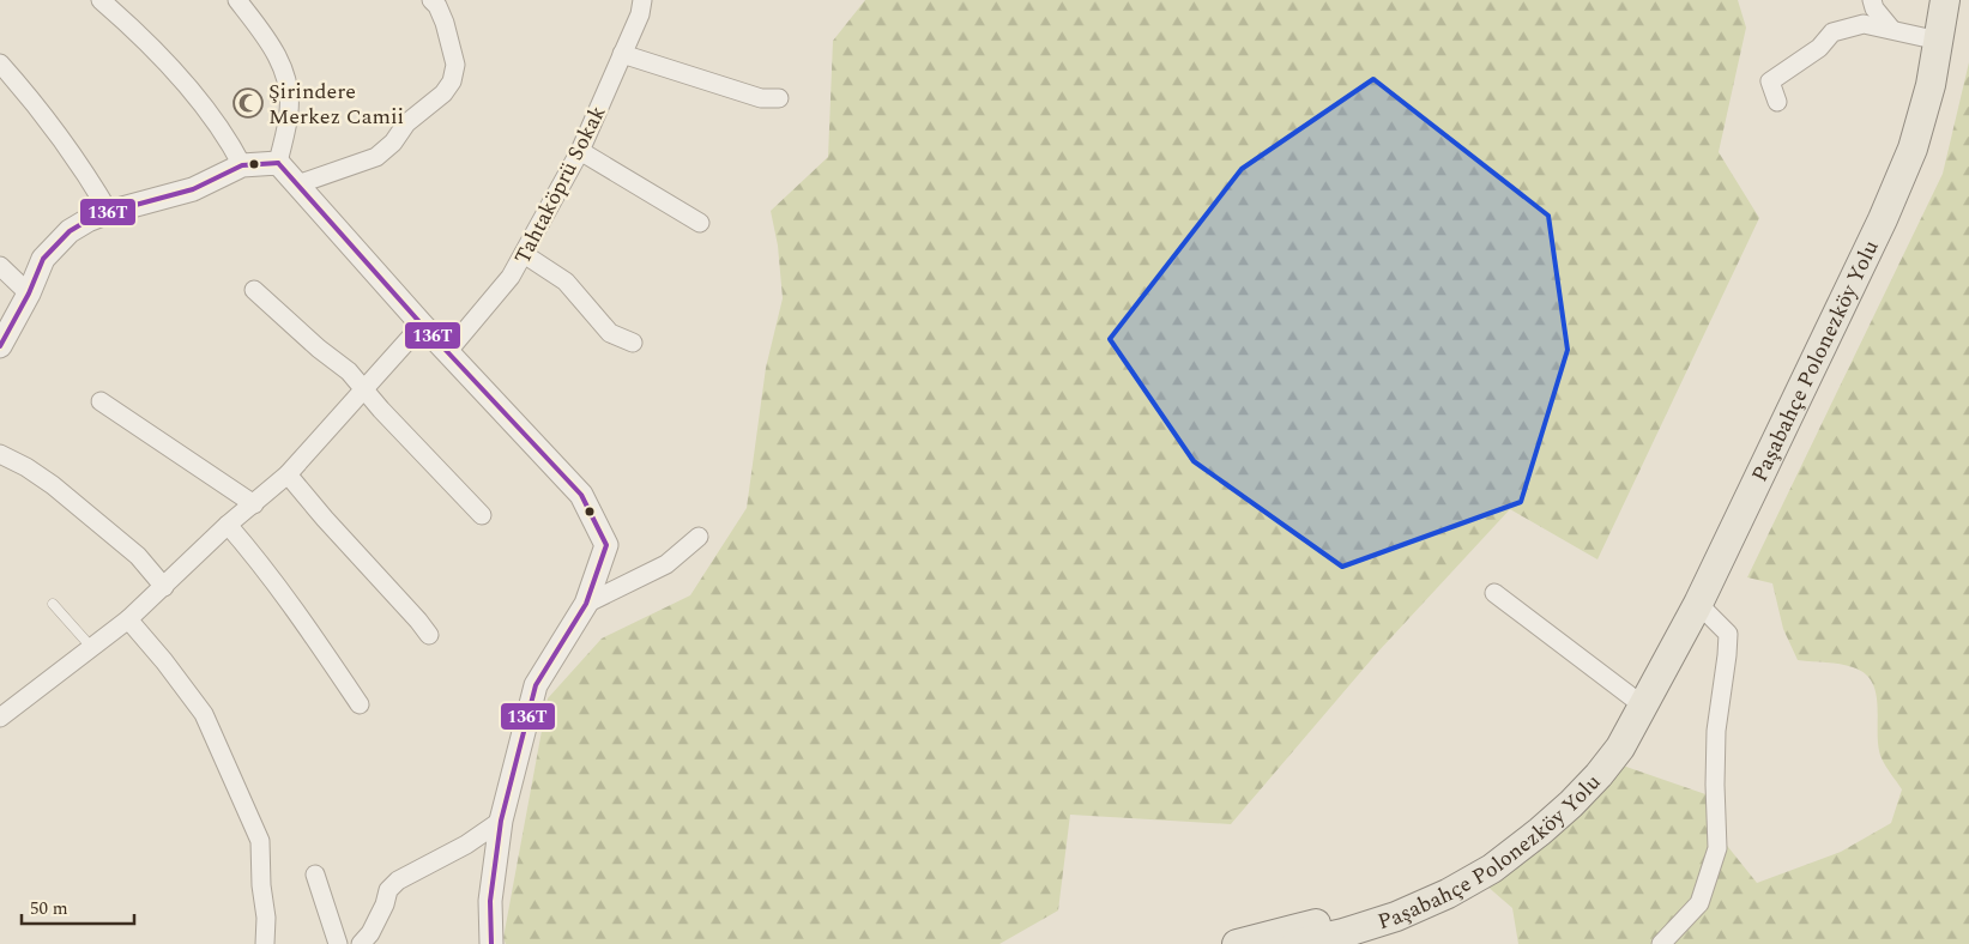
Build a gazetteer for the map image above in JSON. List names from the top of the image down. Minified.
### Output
{"streets":{"main road":["Paşabahçe Polonezköy Yolu"],"street":["Tahtaköprü Sokak"]},"places":{"mosque":["Şirindere Merkez Camii"]},"lines":["transit line 136T"],"scale_bar":"50 m"}
